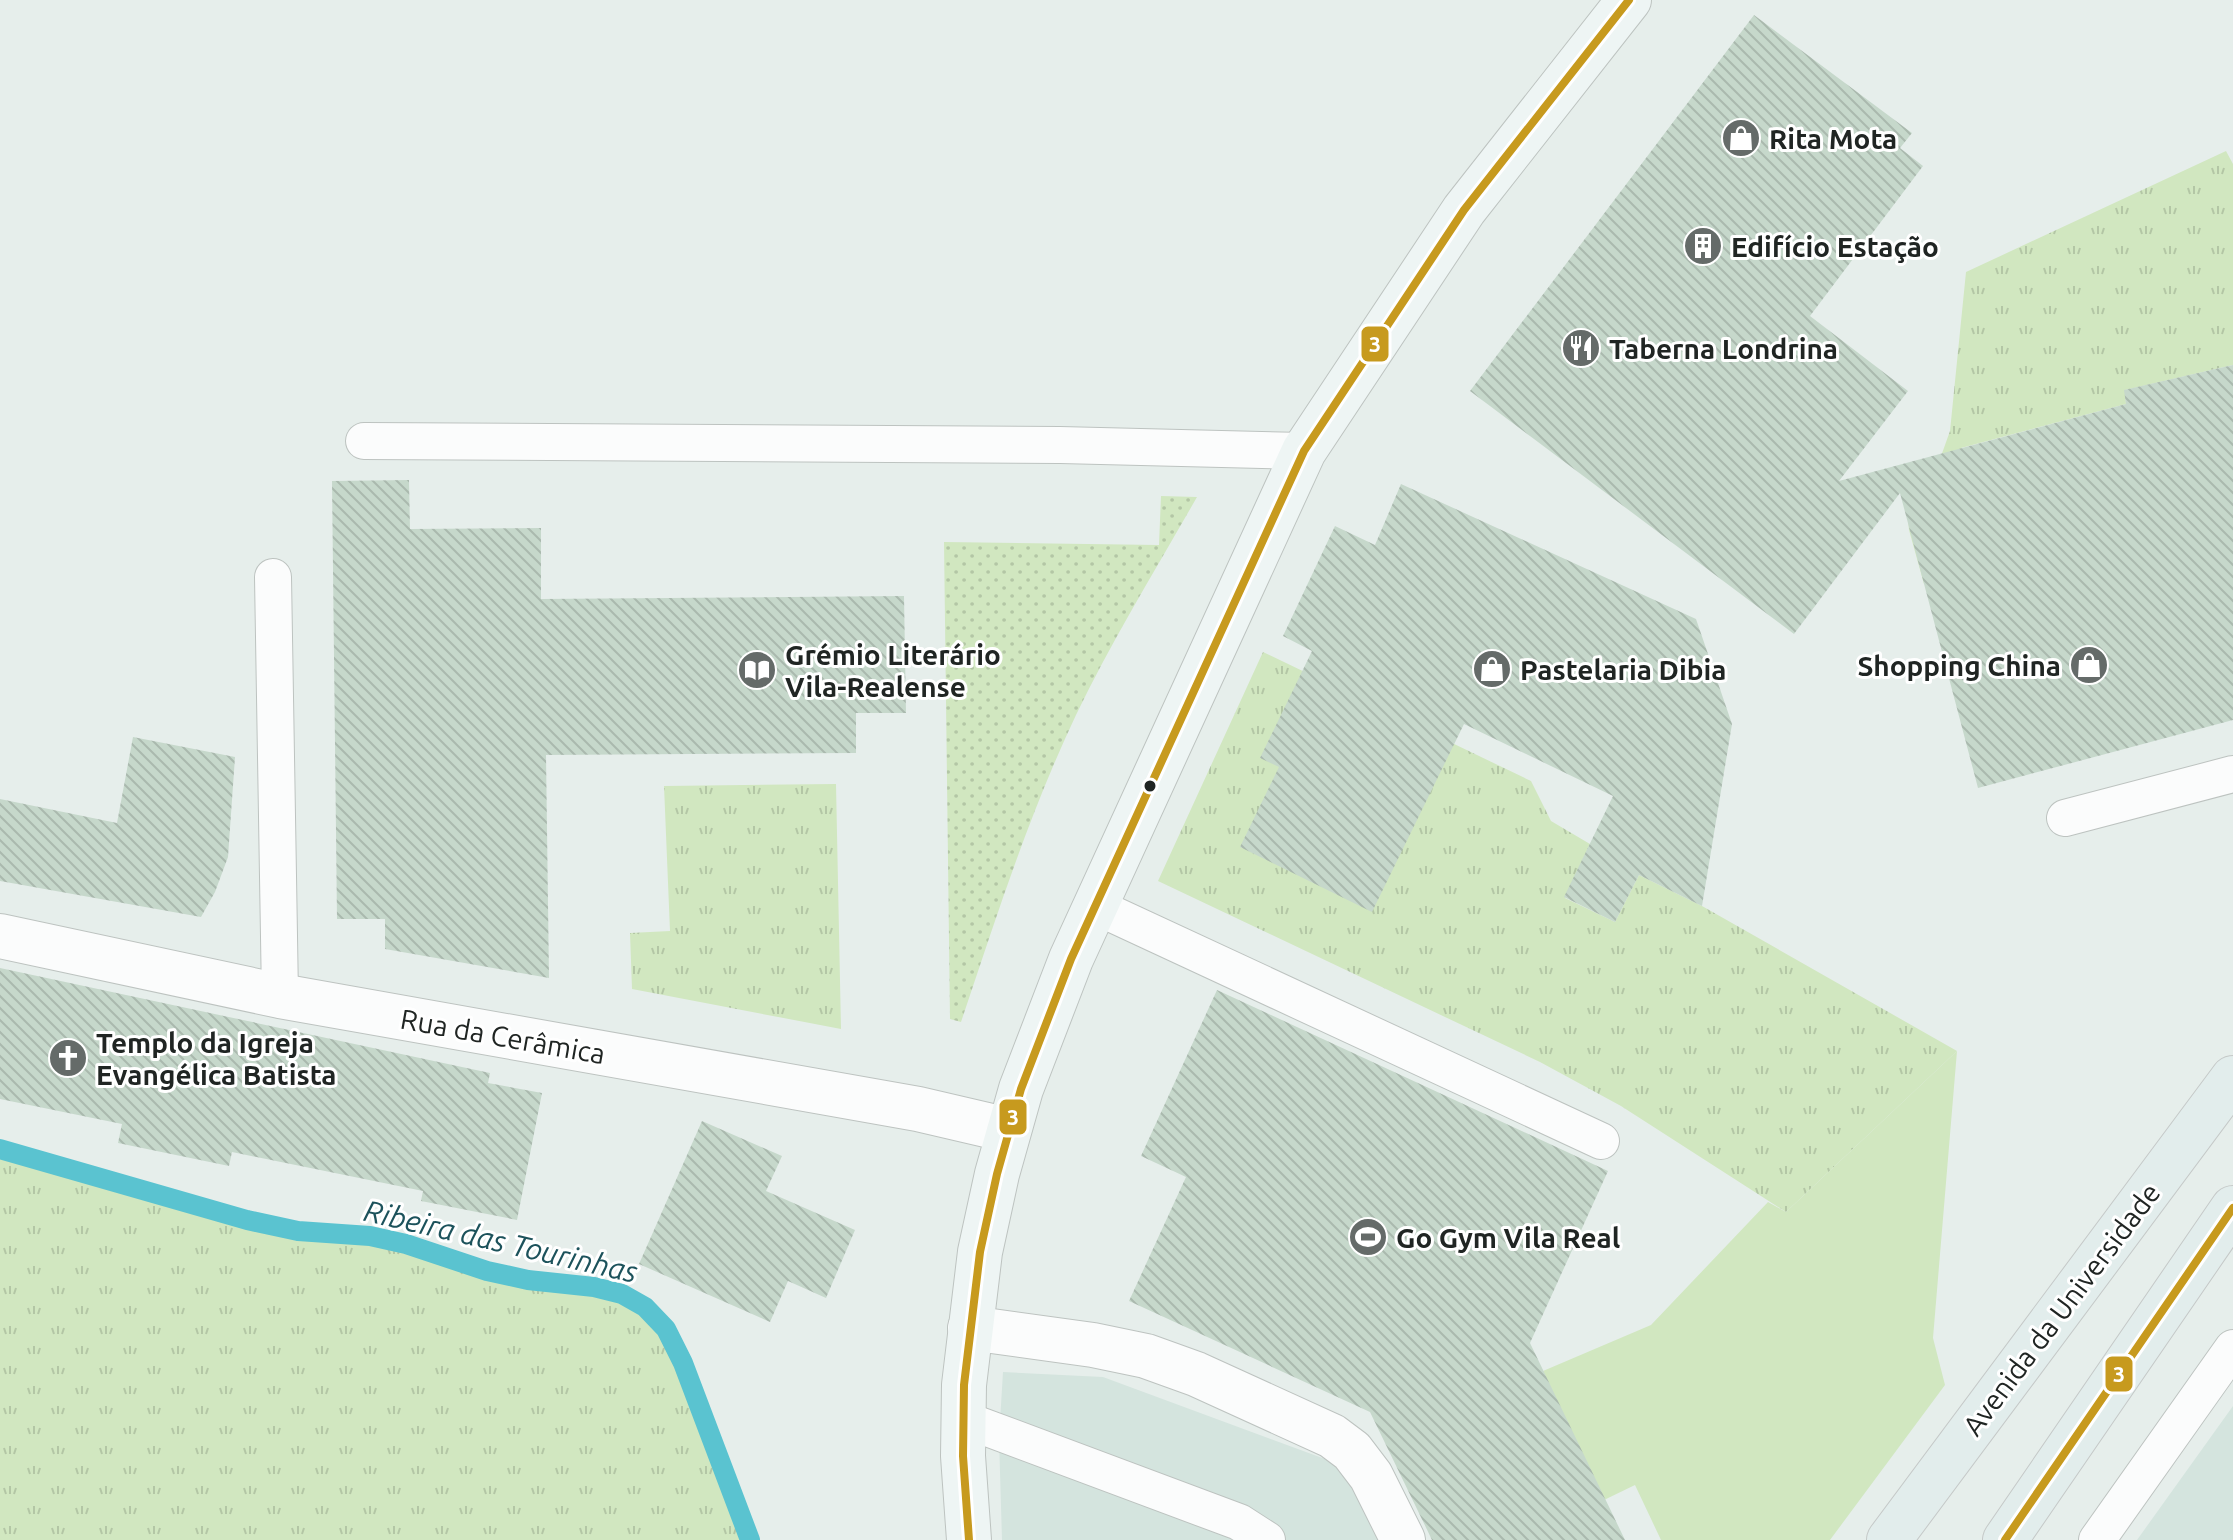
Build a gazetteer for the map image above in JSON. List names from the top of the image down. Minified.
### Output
{"streets":{"main road":["Avenida da Universidade"],"street":["Rua da Cerâmica"]},"water":["Ribeira das Tourinhas"],"places":{"shop":["Rita Mota","Shopping China","Pastelaria Dibia"],"building":["Edifício Estação"],"restaurant":["Taberna Londrina"],"library":["Grémio Literário Vila-Realense"],"church":["Templo da Igreja Evangélica Batista"],"sports":["Go Gym Vila Real"]},"lines":["transit line 3"]}
